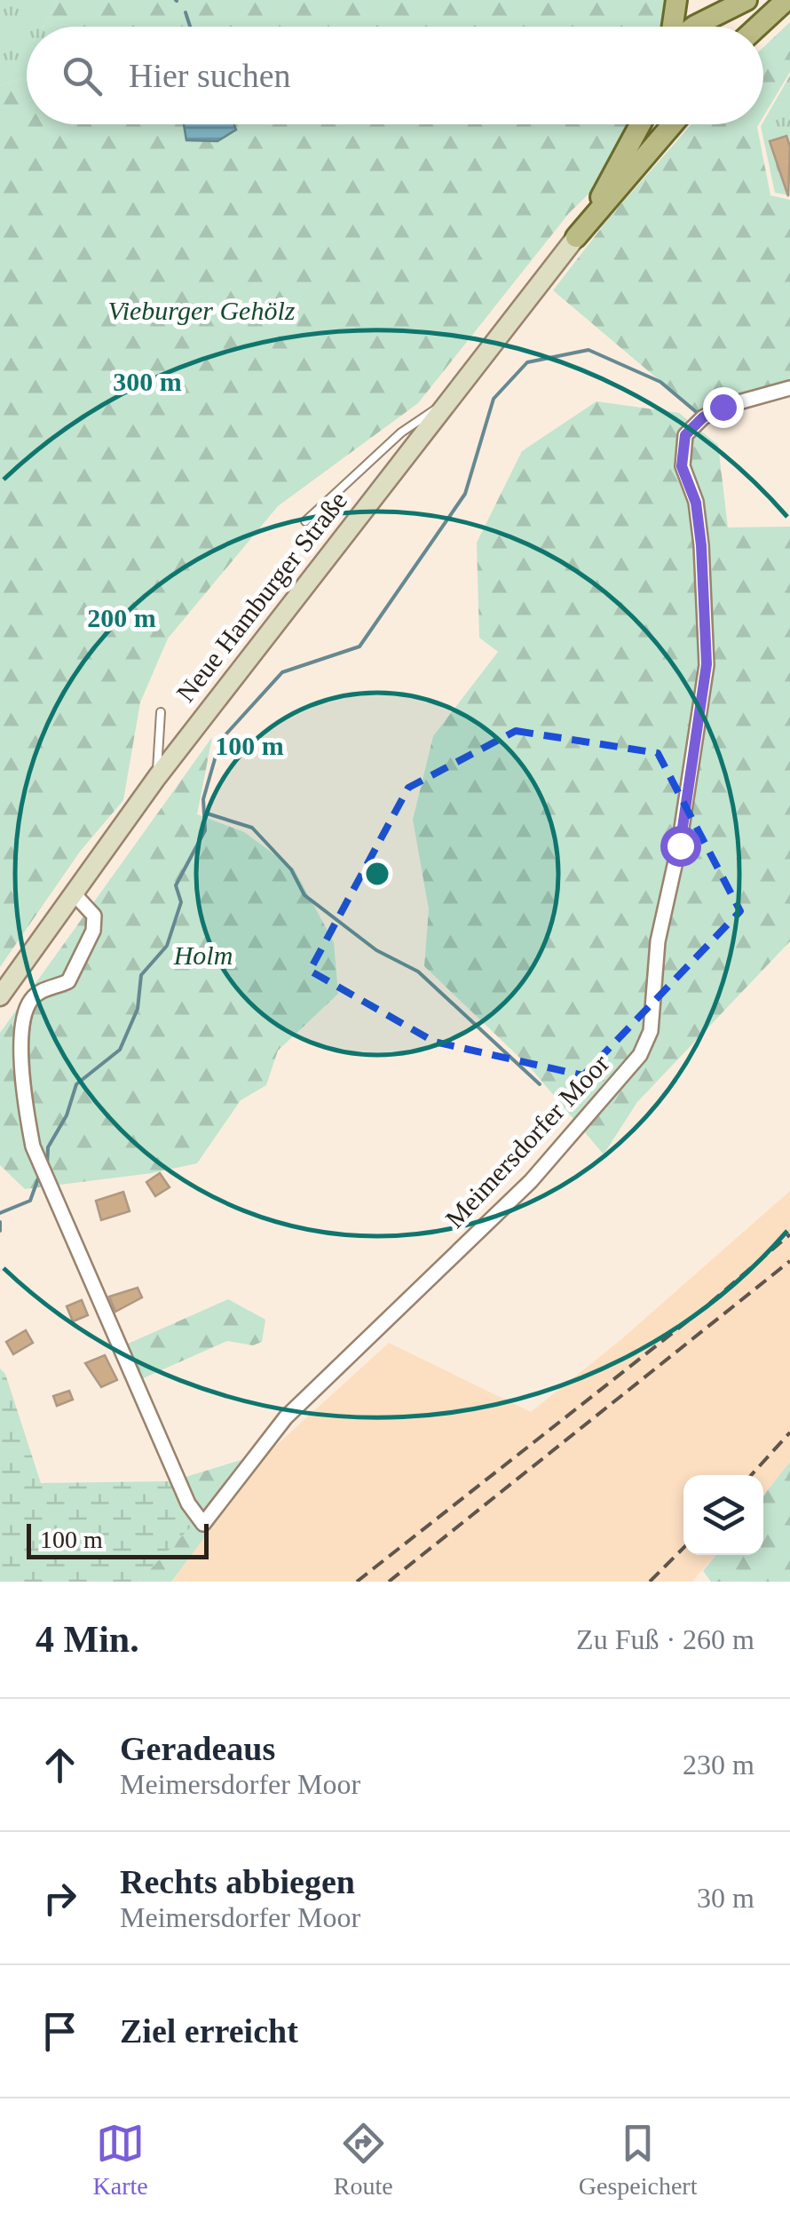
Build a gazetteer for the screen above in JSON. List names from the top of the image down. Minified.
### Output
{"streets":{"main road":["Neue Hamburger Straße"],"street":["Meimersdorfer Moor"]},"crossings":[["Neue Hamburger Straße","Meimersdorfer Moor"]],"parks":["Vieburger Gehölz","Holm"],"scale_bar":"100 m","page":{"search":"Hier suchen","scale":"100 m","heading":["4 Min.","Zu Fuß · 260 m"],"list":[["Geradeaus","Meimersdorfer Moor","230 m"],["Rechts abbiegen","Meimersdorfer Moor","30 m"],"Ziel erreicht"],"nav":["Karte","Route","Gespeichert"]},"rings":["300 m","200 m","100 m"]}
